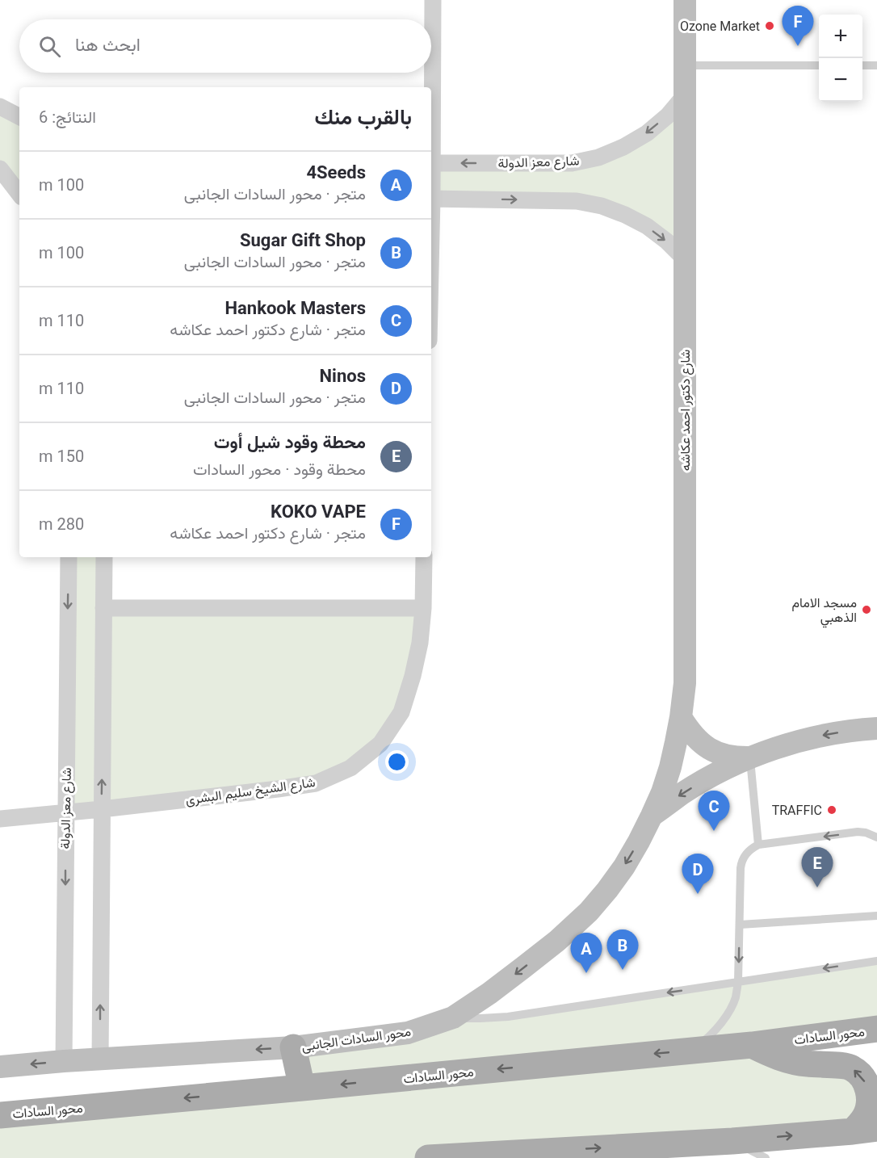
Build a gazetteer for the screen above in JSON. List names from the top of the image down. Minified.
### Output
{"streets":{"main road":["محور السادات"],"street":["شارع معز الدولة","شارع دكتور احمد عكاشه","شارع الشيخ سليم البشرى","محور السادات الجانبى"]},"crossings":[["شارع معز الدولة","شارع دكتور احمد عكاشه"],["شارع معز الدولة","شارع الشيخ سليم البشرى"],["شارع معز الدولة","محور السادات الجانبى"],["شارع دكتور احمد عكاشه","محور السادات الجانبى"]],"one_way":["محور السادات الجانبى"],"places":["Ozone Market","مسجد الامام الذهبي","TRAFFIC"],"page":{"pins":["F","C","E","D","B","A"],"map_buttons":["+","−"],"search":"ابحث هنا","heading":["بالقرب منك","النتائج: 6"],"list":[{"mark":"A","name":"4Seeds","note":"متجر · محور السادات الجانبى","value":"100 m"},{"mark":"B","name":"Sugar Gift Shop","note":"متجر · محور السادات الجانبى","value":"100 m"},{"mark":"C","name":"Hankook Masters","note":"متجر · شارع دكتور احمد عكاشه","value":"110 m"},{"mark":"D","name":"Ninos","note":"متجر · محور السادات الجانبى","value":"110 m"},{"mark":"E","name":"محطة وقود شيل أوت","note":"محطة وقود · محور السادات","value":"150 m"},{"mark":"F","name":"KOKO VAPE","note":"متجر · شارع دكتور احمد عكاشه","value":"280 m"}]}}
